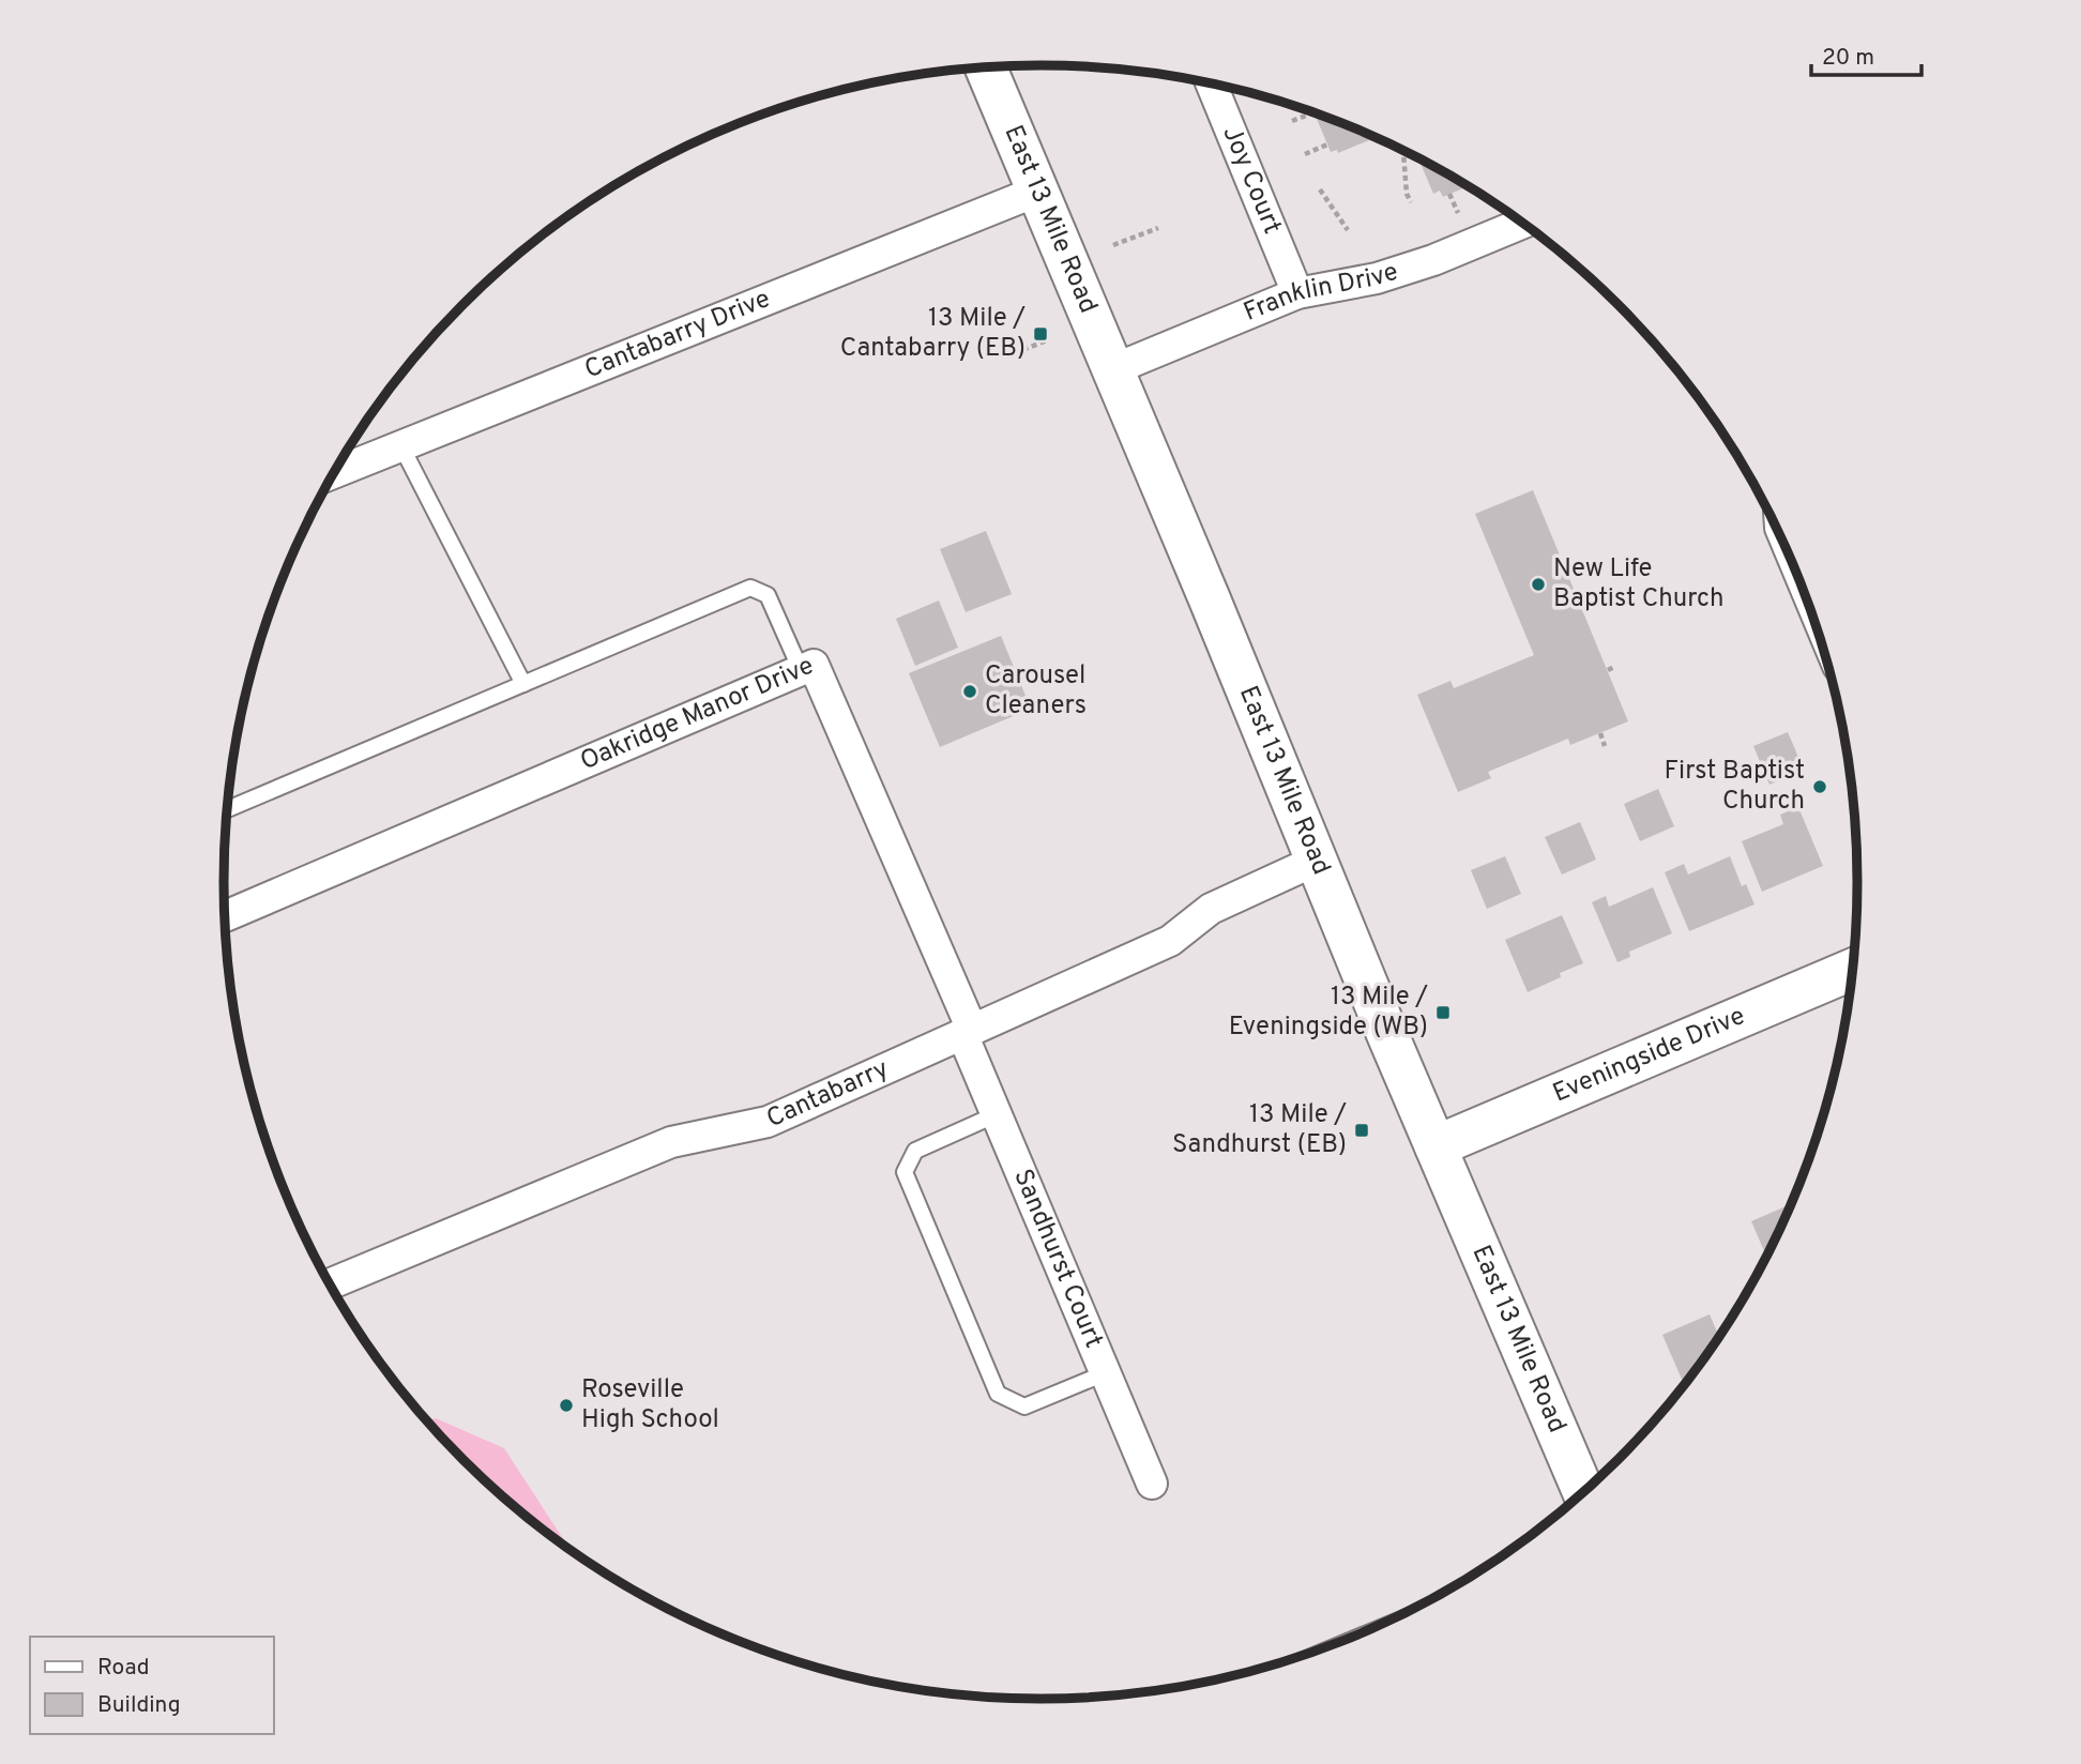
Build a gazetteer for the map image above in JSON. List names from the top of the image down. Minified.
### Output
{"streets":{"main road":["East 13 Mile Road","Eveningside Drive"],"street":["Joy Court","Franklin Drive","Cantabarry Drive","Oakridge Manor Drive","Cantabarry","Sandhurst Court"]},"crossings":[["Joy Court","Franklin Drive"],["East 13 Mile Road","Franklin Drive"],["East 13 Mile Road","Cantabarry Drive"],["East 13 Mile Road","Eveningside Drive"],["East 13 Mile Road","Cantabarry"],["Oakridge Manor Drive","Cantabarry"],["Oakridge Manor Drive","Sandhurst Court"],["Cantabarry","Sandhurst Court"]],"places":{"transit":["13 Mile / Cantabarry (EB)","13 Mile / Eveningside (WB)","13 Mile / Sandhurst (EB)"],"other":["New Life Baptist Church","Carousel Cleaners","First Baptist Church","Roseville High School"]},"legend":["Road","Building"],"scale_bar":"20 m"}
